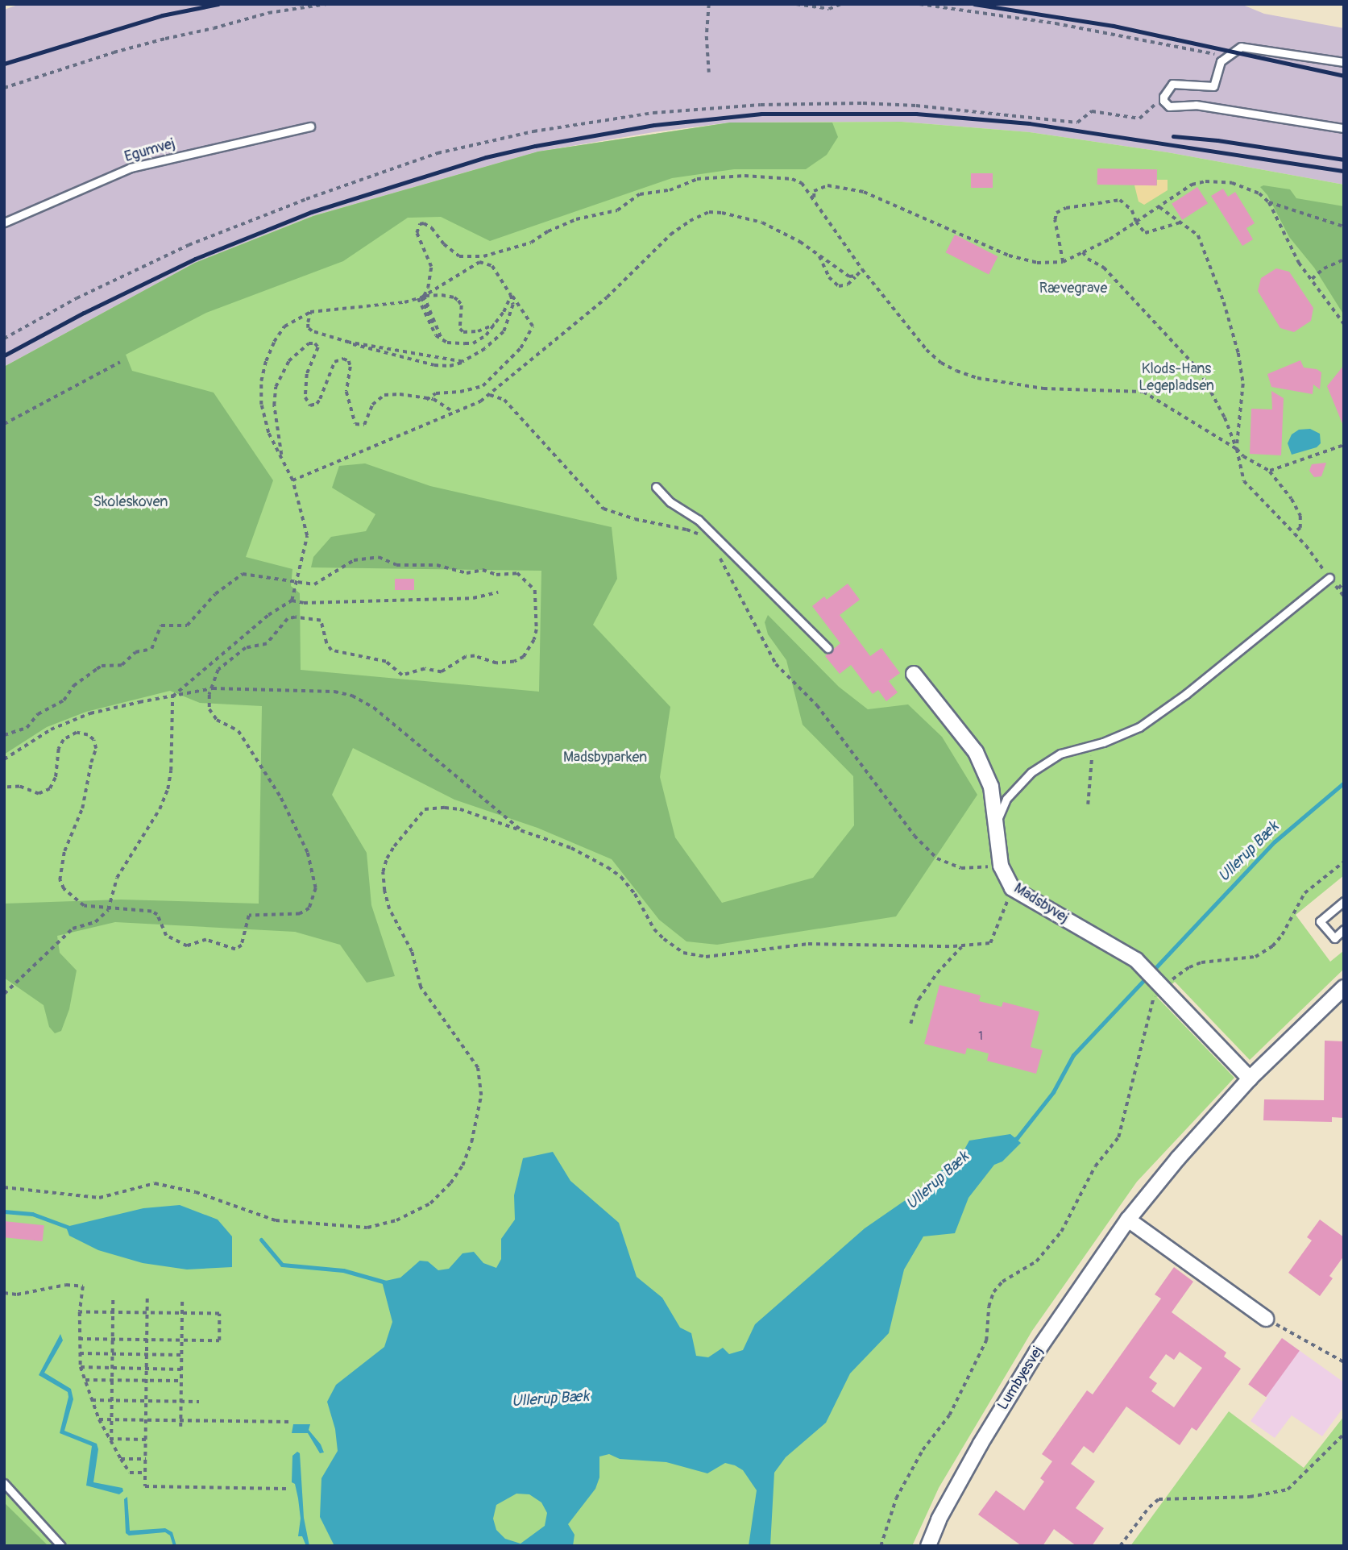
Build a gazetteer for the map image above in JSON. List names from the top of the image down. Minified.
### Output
{"streets":{"street":["Madsbyvej","Lumbyesvej"],"lane":["Egumvej"]},"crossings":[["Madsbyvej","Lumbyesvej"]],"water":["Ullerup Bæk"],"parks":["Rævegrave","Klods-Hans Legepladsen","Skoleskoven","Madsbyparken"],"house_numbers":["1"]}
